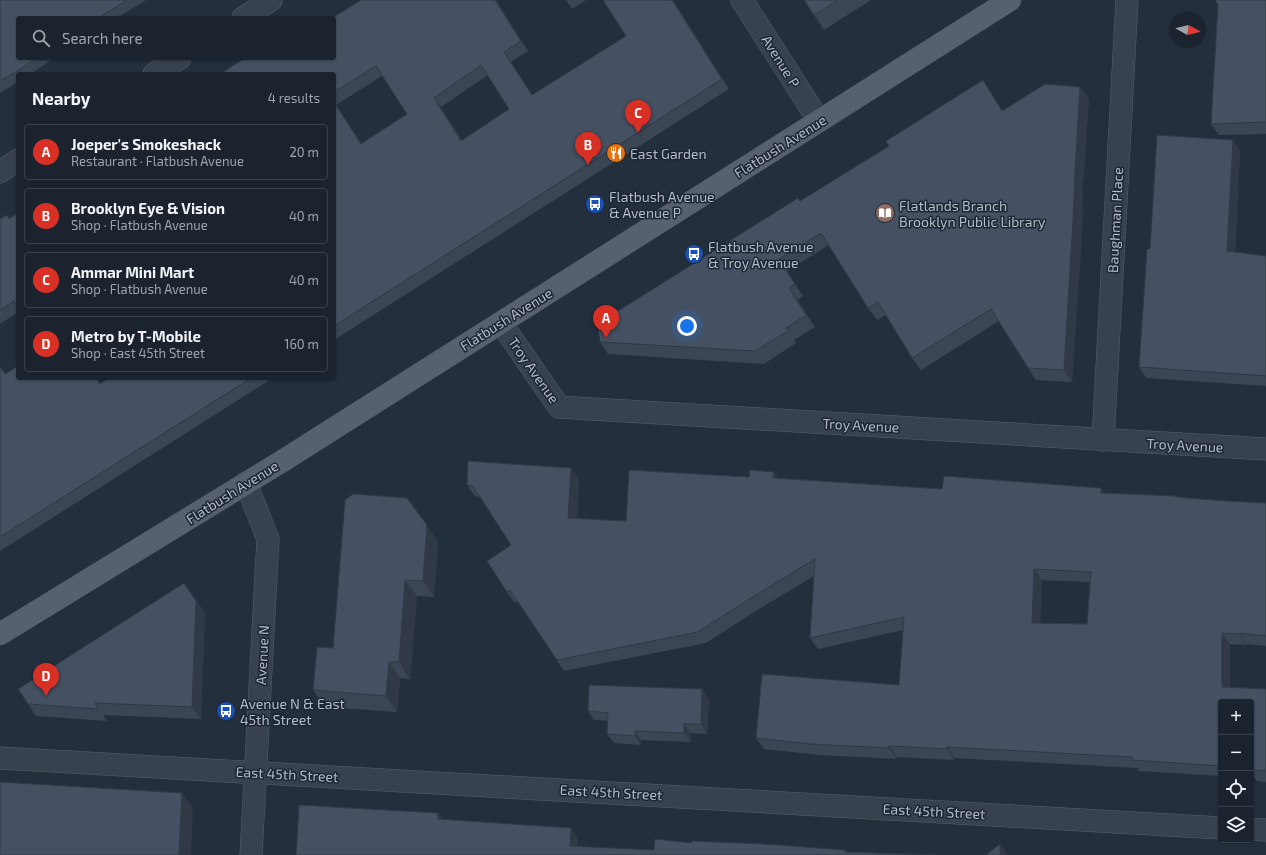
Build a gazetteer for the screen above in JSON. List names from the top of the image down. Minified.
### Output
{"streets":{"main road":["Flatbush Avenue"],"street":["Avenue P","Baughman Place","Troy Avenue","Avenue N","East 45th Street"]},"crossings":[["Avenue P","Flatbush Avenue"],["Flatbush Avenue","Troy Avenue"],["Flatbush Avenue","Avenue N"],["Baughman Place","Troy Avenue"],["Avenue N","East 45th Street"]],"places":{"restaurant":["East Garden"],"bus stop":["Flatbush Avenue & Avenue P","Flatbush Avenue & Troy Avenue","Avenue N & East 45th Street"],"library":["Flatlands Branch Brooklyn Public Library"]},"north":"right","page":{"search":"Search here","heading":["Nearby","4 results"],"pins":["C","B","A","D"],"list":[{"mark":"A","name":"Joeper's Smokeshack","note":"Restaurant · Flatbush Avenue","value":"20 m"},{"mark":"B","name":"Brooklyn Eye & Vision","note":"Shop · Flatbush Avenue","value":"40 m"},{"mark":"C","name":"Ammar Mini Mart","note":"Shop · Flatbush Avenue","value":"40 m"},{"mark":"D","name":"Metro by T-Mobile","note":"Shop · East 45th Street","value":"160 m"}],"map_buttons":["+","−"]}}
